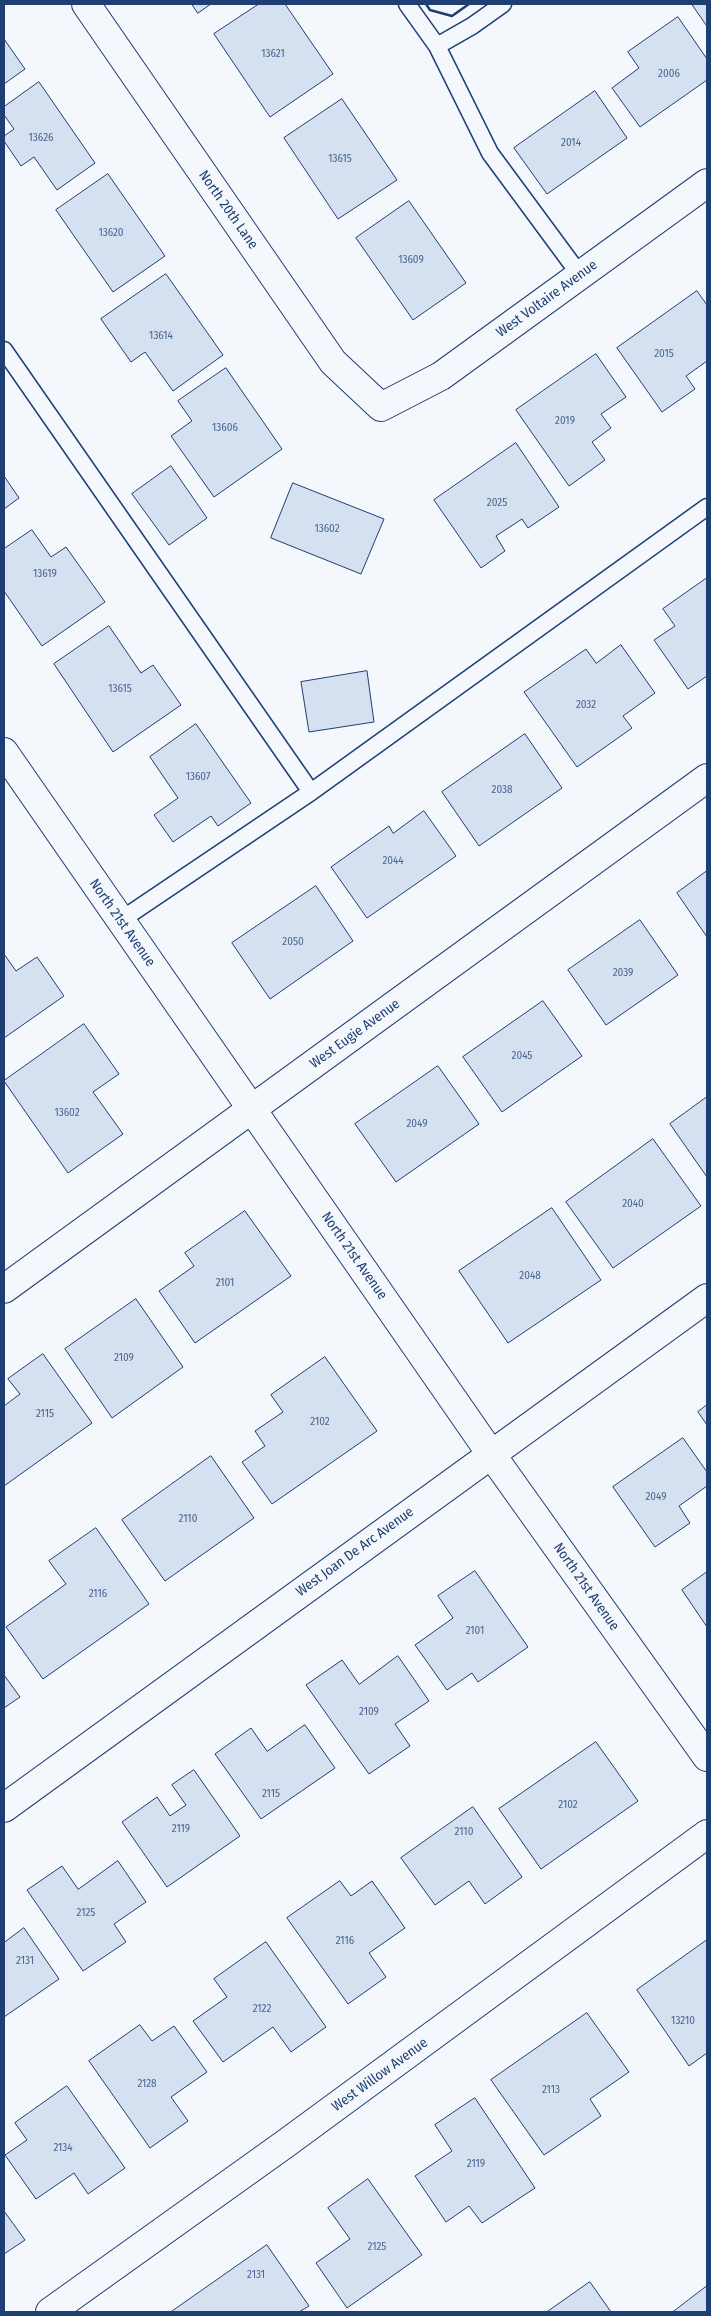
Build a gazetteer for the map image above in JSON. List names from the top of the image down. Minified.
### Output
{"streets":{"street":["North 20th Lane","West Voltaire Avenue","North 21st Avenue","West Eugie Avenue","West Joan De Arc Avenue","West Willow Avenue"]},"crossings":[["North 20th Lane","West Voltaire Avenue"],["North 21st Avenue","West Eugie Avenue"],["North 21st Avenue","West Joan De Arc Avenue"]],"house_numbers":["13621","2006","13626","2014","13615","13620","13609","13614","2015","2019","13606","2025","13602","13619","13615","2032","13607","2038","2044","2050","2039","2045","13602","2049","2040","2048","2101","2109","2115","2102","2049","2110","2116","2101","2109","2115","2102","2119","2110","2125","2116","2131","2122","13210","2128","2113","2134","2119","2125","2131"]}
